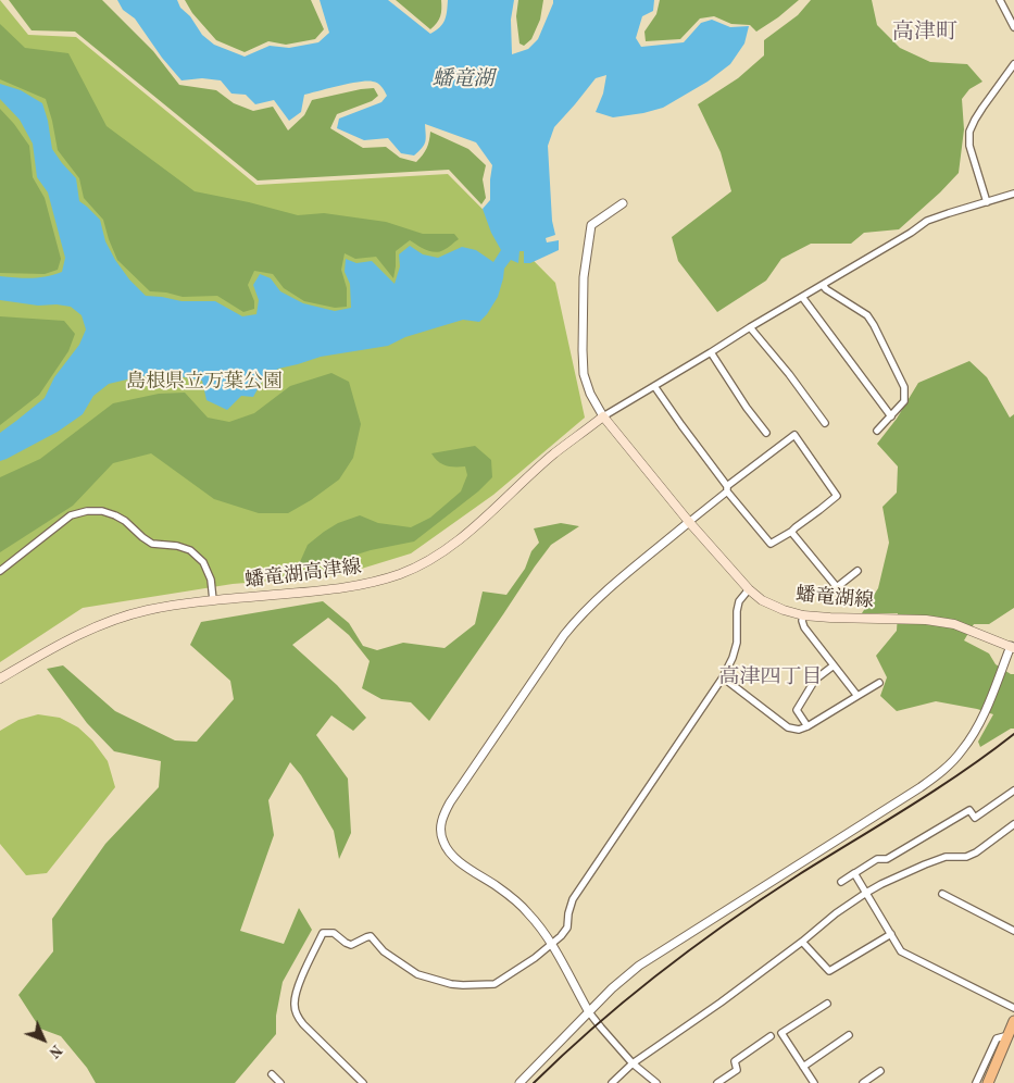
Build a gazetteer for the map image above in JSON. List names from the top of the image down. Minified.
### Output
{"streets":{"main road":["蟠竜湖高津線","蟠竜湖線"]},"crossings":[["蟠竜湖高津線","蟠竜湖線"]],"districts":["高津町","高津四丁目"],"water":["蟠竜湖"],"parks":["島根県立万葉公園"],"north":"bottom right"}
